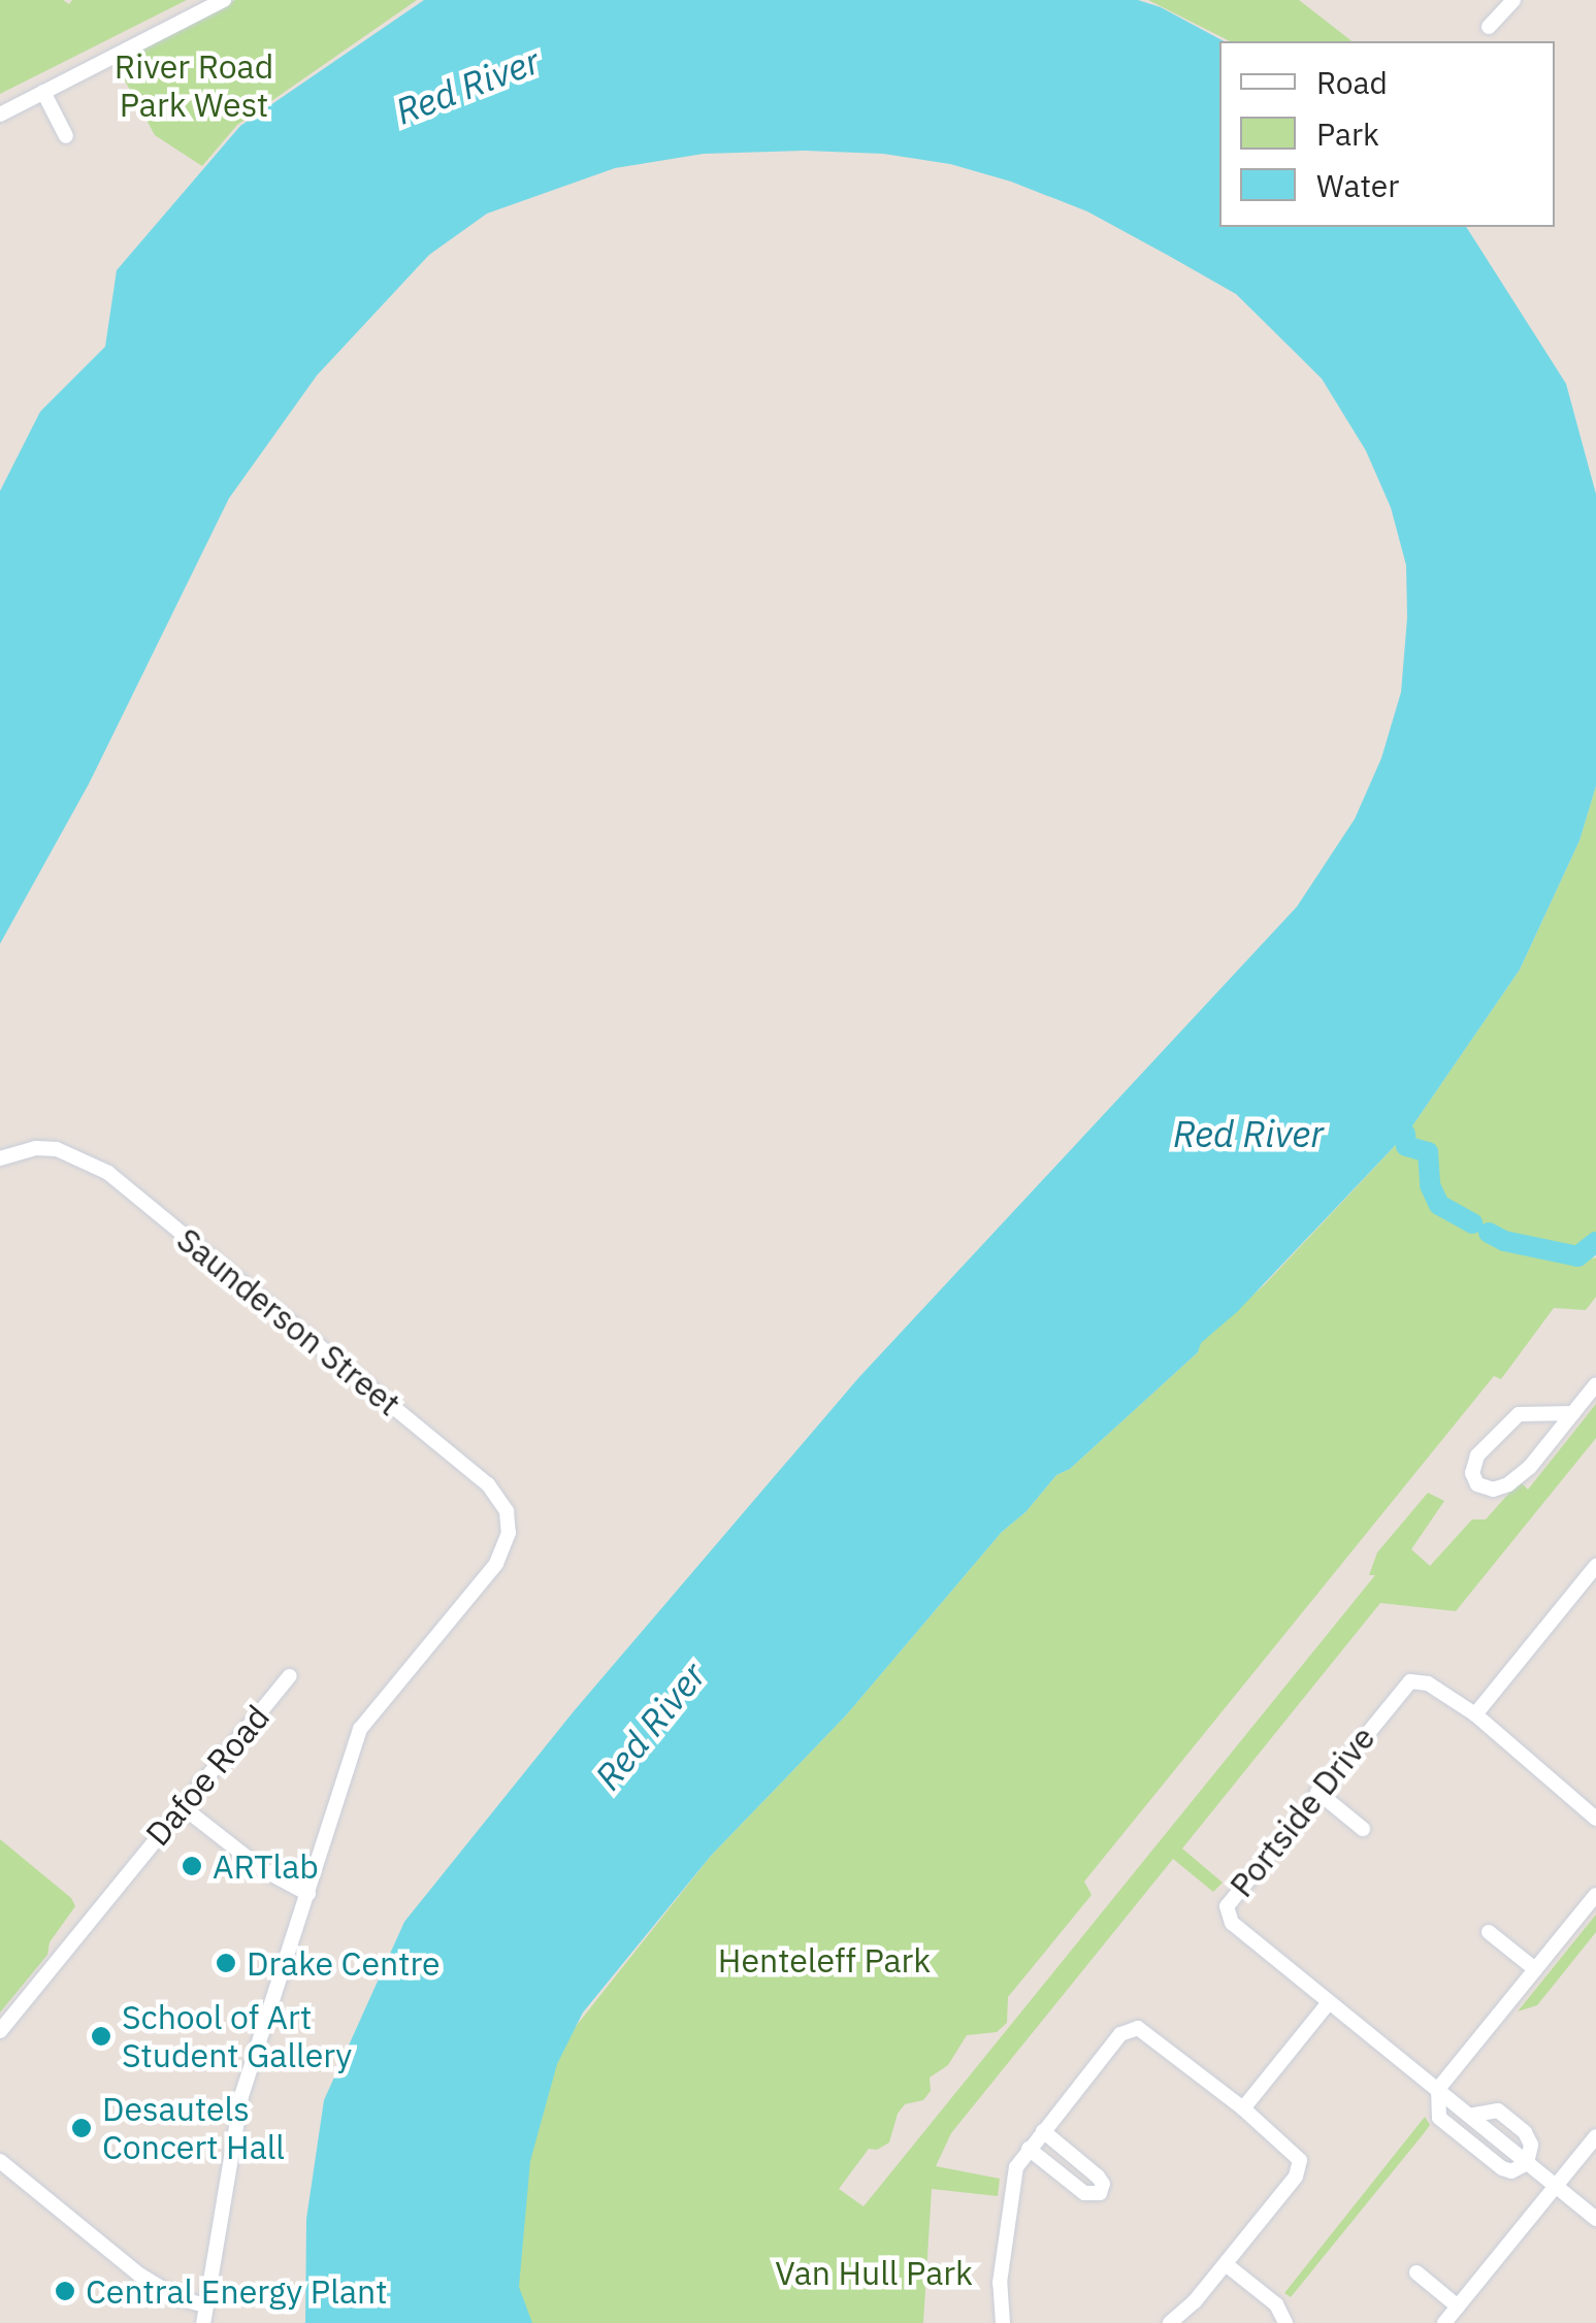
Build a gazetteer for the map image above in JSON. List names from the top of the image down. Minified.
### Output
{"streets":{"street":["Saunderson Street","Dafoe Road","Portside Drive"]},"water":["Red River"],"parks":["River Road Park West","Henteleff Park","Van Hull Park"],"places":["ARTlab","Drake Centre","School of Art Student Gallery","Desautels Concert Hall","Central Energy Plant"],"legend":["Road","Park","Water"]}
